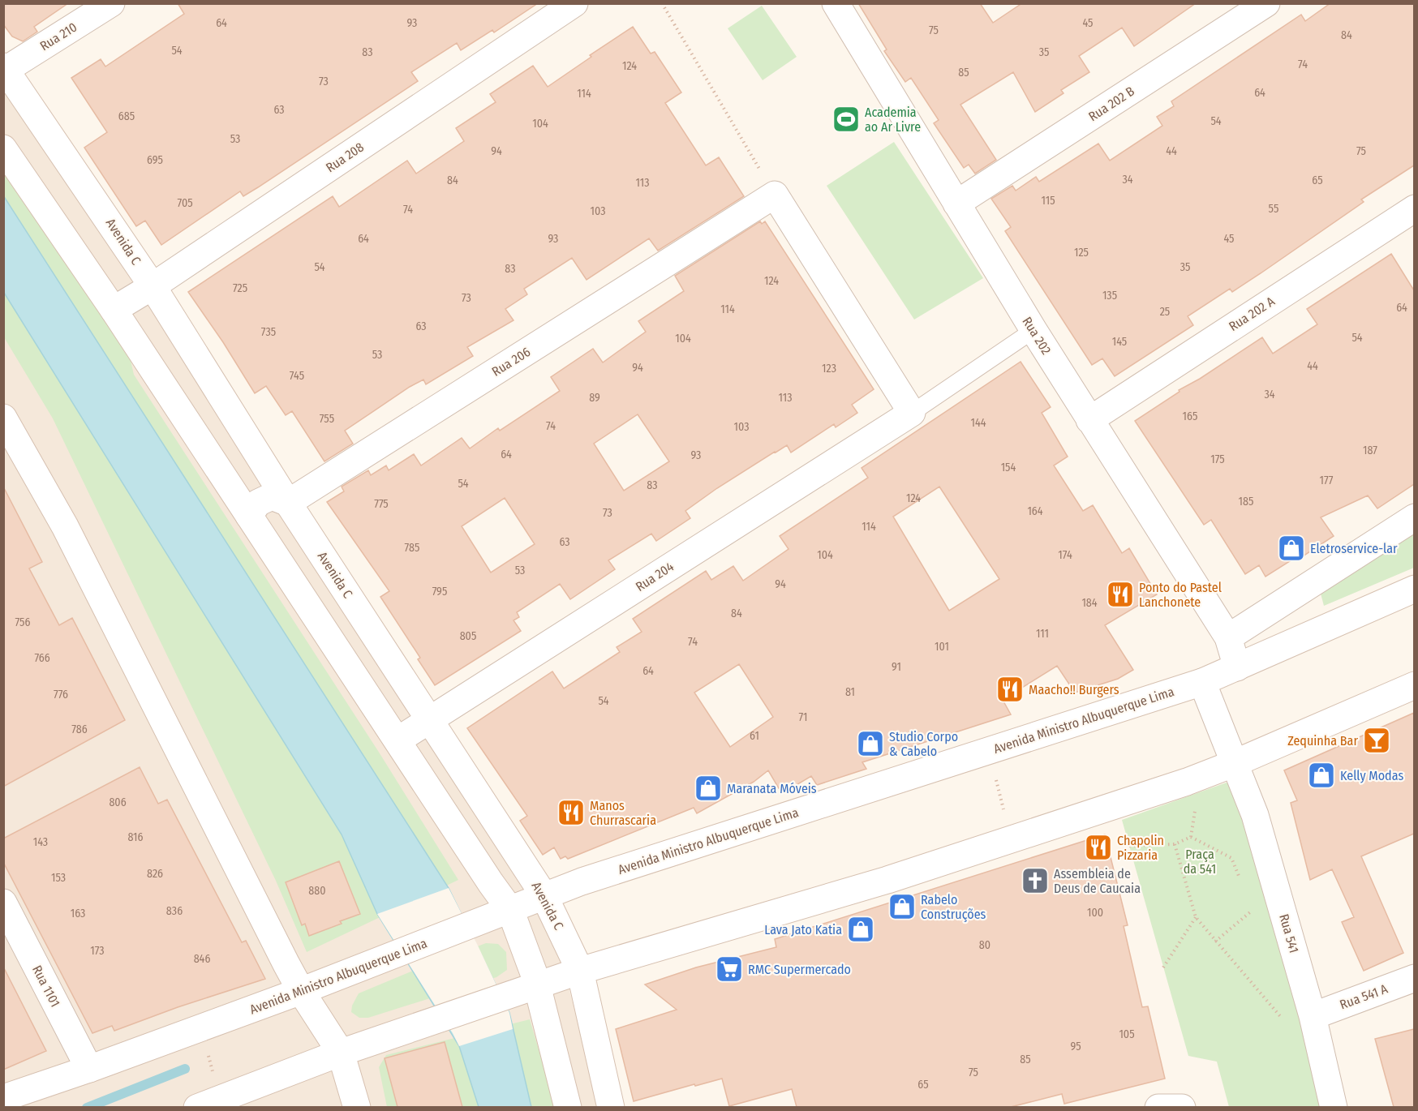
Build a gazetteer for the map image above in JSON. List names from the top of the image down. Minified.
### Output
{"streets":{"street":["Rua 210","Rua 202 B","Rua 208","Avenida C","Rua 202 A","Rua 202","Rua 206","Rua 204","Avenida Ministro Albuquerque Lima","Rua 541","Rua 1101","Rua 541 A"]},"crossings":[["Rua 210","Avenida C"],["Rua 202 B","Rua 202"],["Rua 208","Avenida C"],["Avenida C","Rua 206"],["Avenida C","Rua 204"],["Avenida C","Avenida Ministro Albuquerque Lima"],["Rua 202 A","Rua 202"],["Rua 202","Avenida Ministro Albuquerque Lima"],["Avenida Ministro Albuquerque Lima","Rua 541"],["Avenida Ministro Albuquerque Lima","Rua 1101"],["Rua 541","Rua 541 A"]],"parks":["Praça da 541"],"places":{"sports":["Academia ao Ar Livre"],"shop":["Eletroservice-lar","Studio Corpo & Cabelo","Kelly Modas","Maranata Móveis","Rabelo Construções","Lava Jato Katia"],"restaurant":["Ponto do Pastel Lanchonete","Maacho!! Burgers","Manos Churrascaria","Chapolin Pizzaria"],"bar":["Zequinha Bar"],"church":["Assembleia de Deus de Caucaia"],"supermarket":["RMC Supermercado"]},"house_numbers":["64","93","45","75","84","54","83","35","74","124","85","73","64","114","63","685","54","104","53","94","44","75","695","34","84","65","113","115","705","55","74","103","64","93","45","125","54","35","83","124","725","135","73","64","114","25","63","735","54","104","145","53","44","94","123","745","34","89","113","165","755","144","74","103","187","64","93","175","154","177","54","83","124","185","775","164","73","114","63","785","104","174","53","94","795","184","84","756","111","805","74","101","766","91","64","81","776","54","71","786","61","806","816","143","826","153","880","836","100","163","80","173","846","105","95","85","75","65"]}
